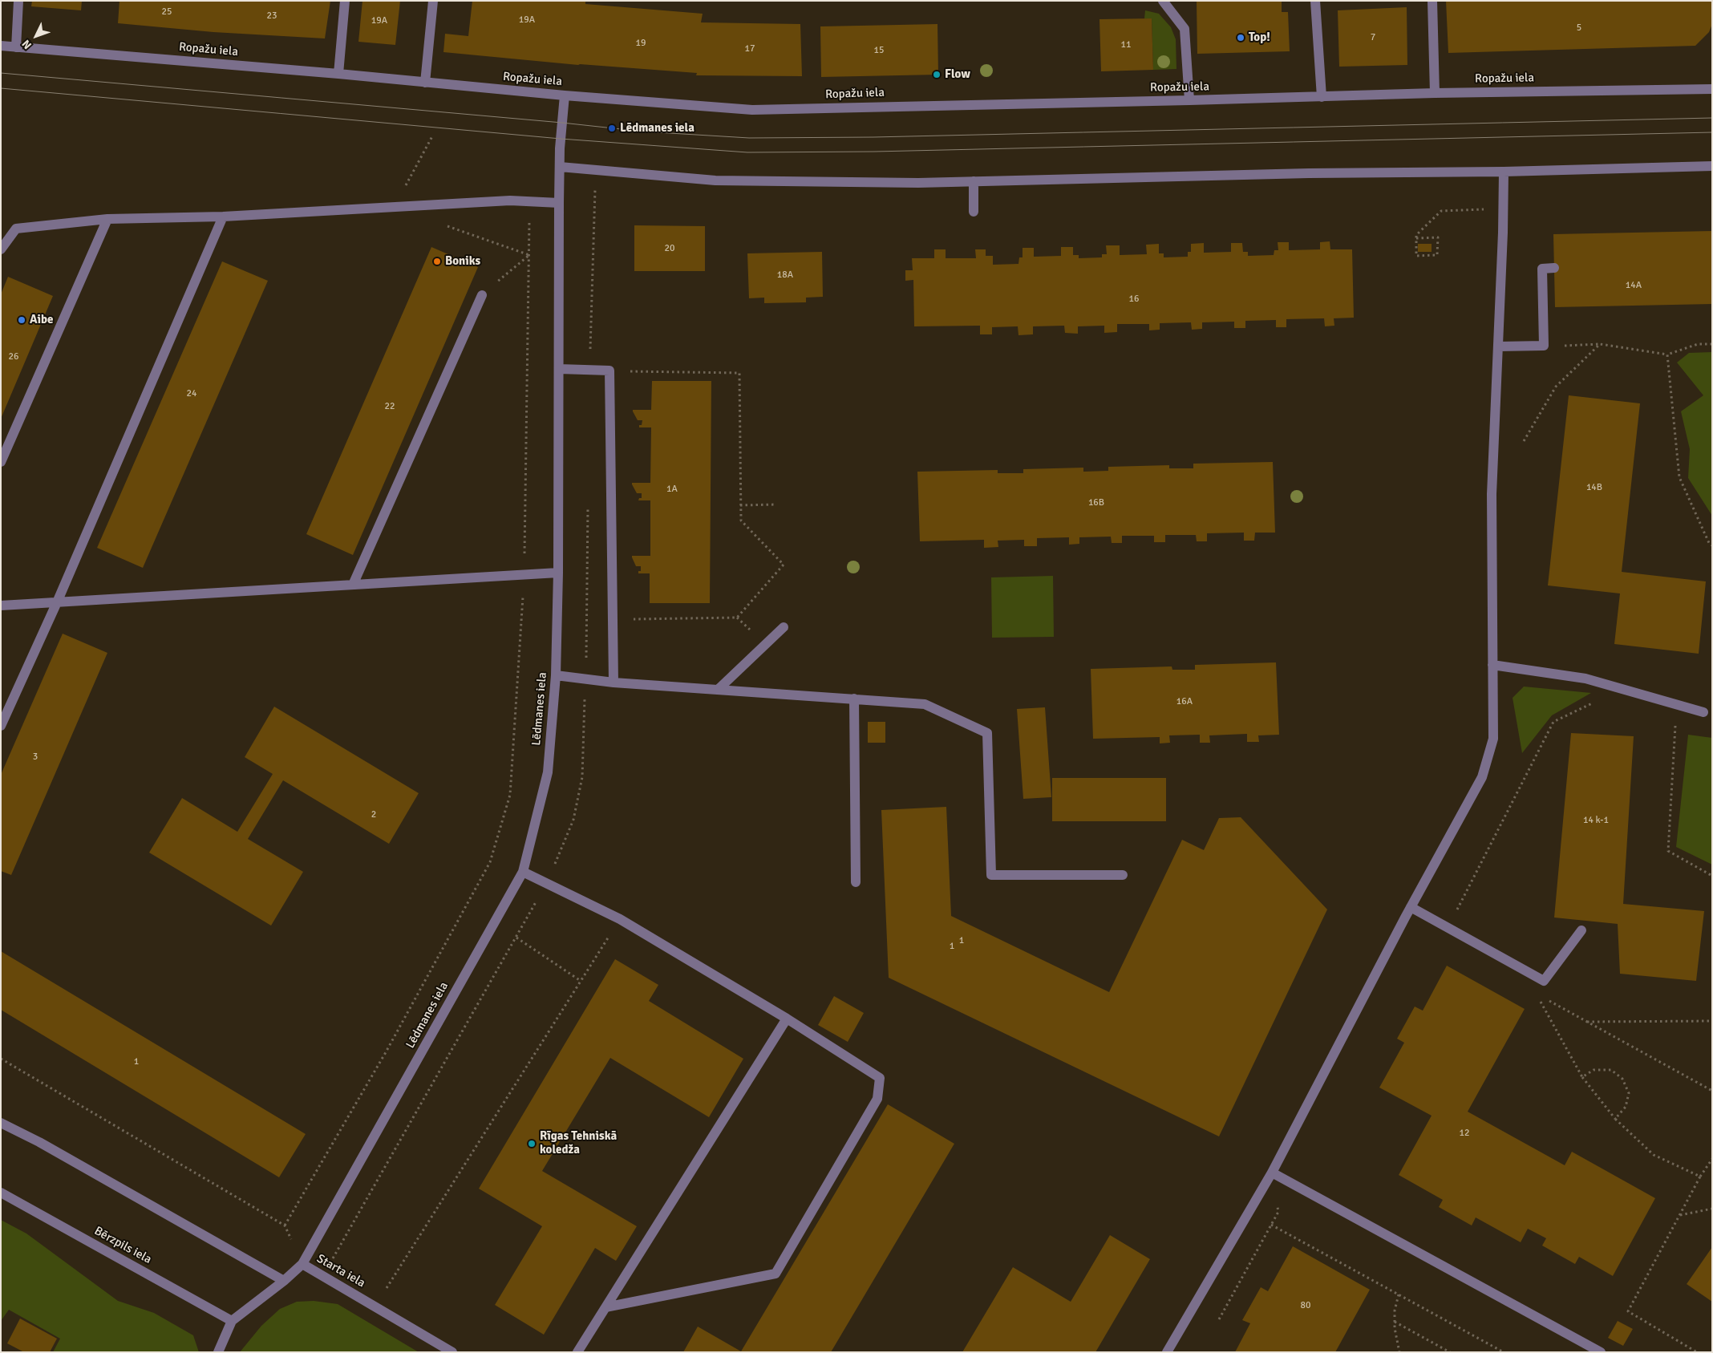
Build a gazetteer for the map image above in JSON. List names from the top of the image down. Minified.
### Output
{"streets":{"street":["Ropažu iela","Lēdmanes iela","Bērzpils iela","Starta iela"]},"crossings":[["Ropažu iela","Lēdmanes iela"],["Lēdmanes iela","Starta iela"],["Bērzpils iela","Starta iela"]],"places":["Top!","Flow","Lēdmanes iela","Boniks","Aibe","Rīgas Tehniskā koledža"],"house_numbers":["25","23","19A","19A","5","7","19","11","17","15","20","18A","14A","16","26","24","22","14B","1A","16B","16A","3","2","14 k-1","1","1","1","12","80"],"north":"bottom left"}
